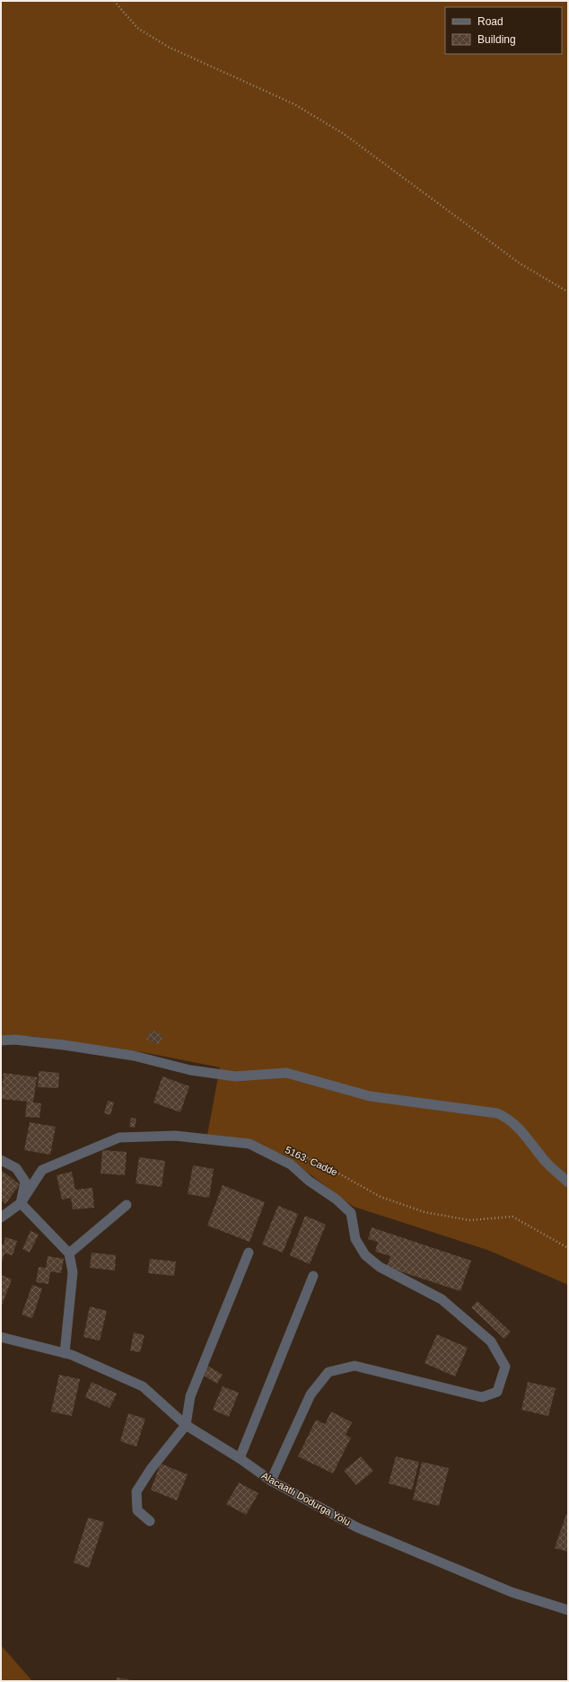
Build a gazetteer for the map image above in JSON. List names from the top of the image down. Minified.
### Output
{"streets":{"street":["Alacaatlı Dodurga Yolu"],"path":["5163. Cadde"]},"legend":["Road","Building"]}
